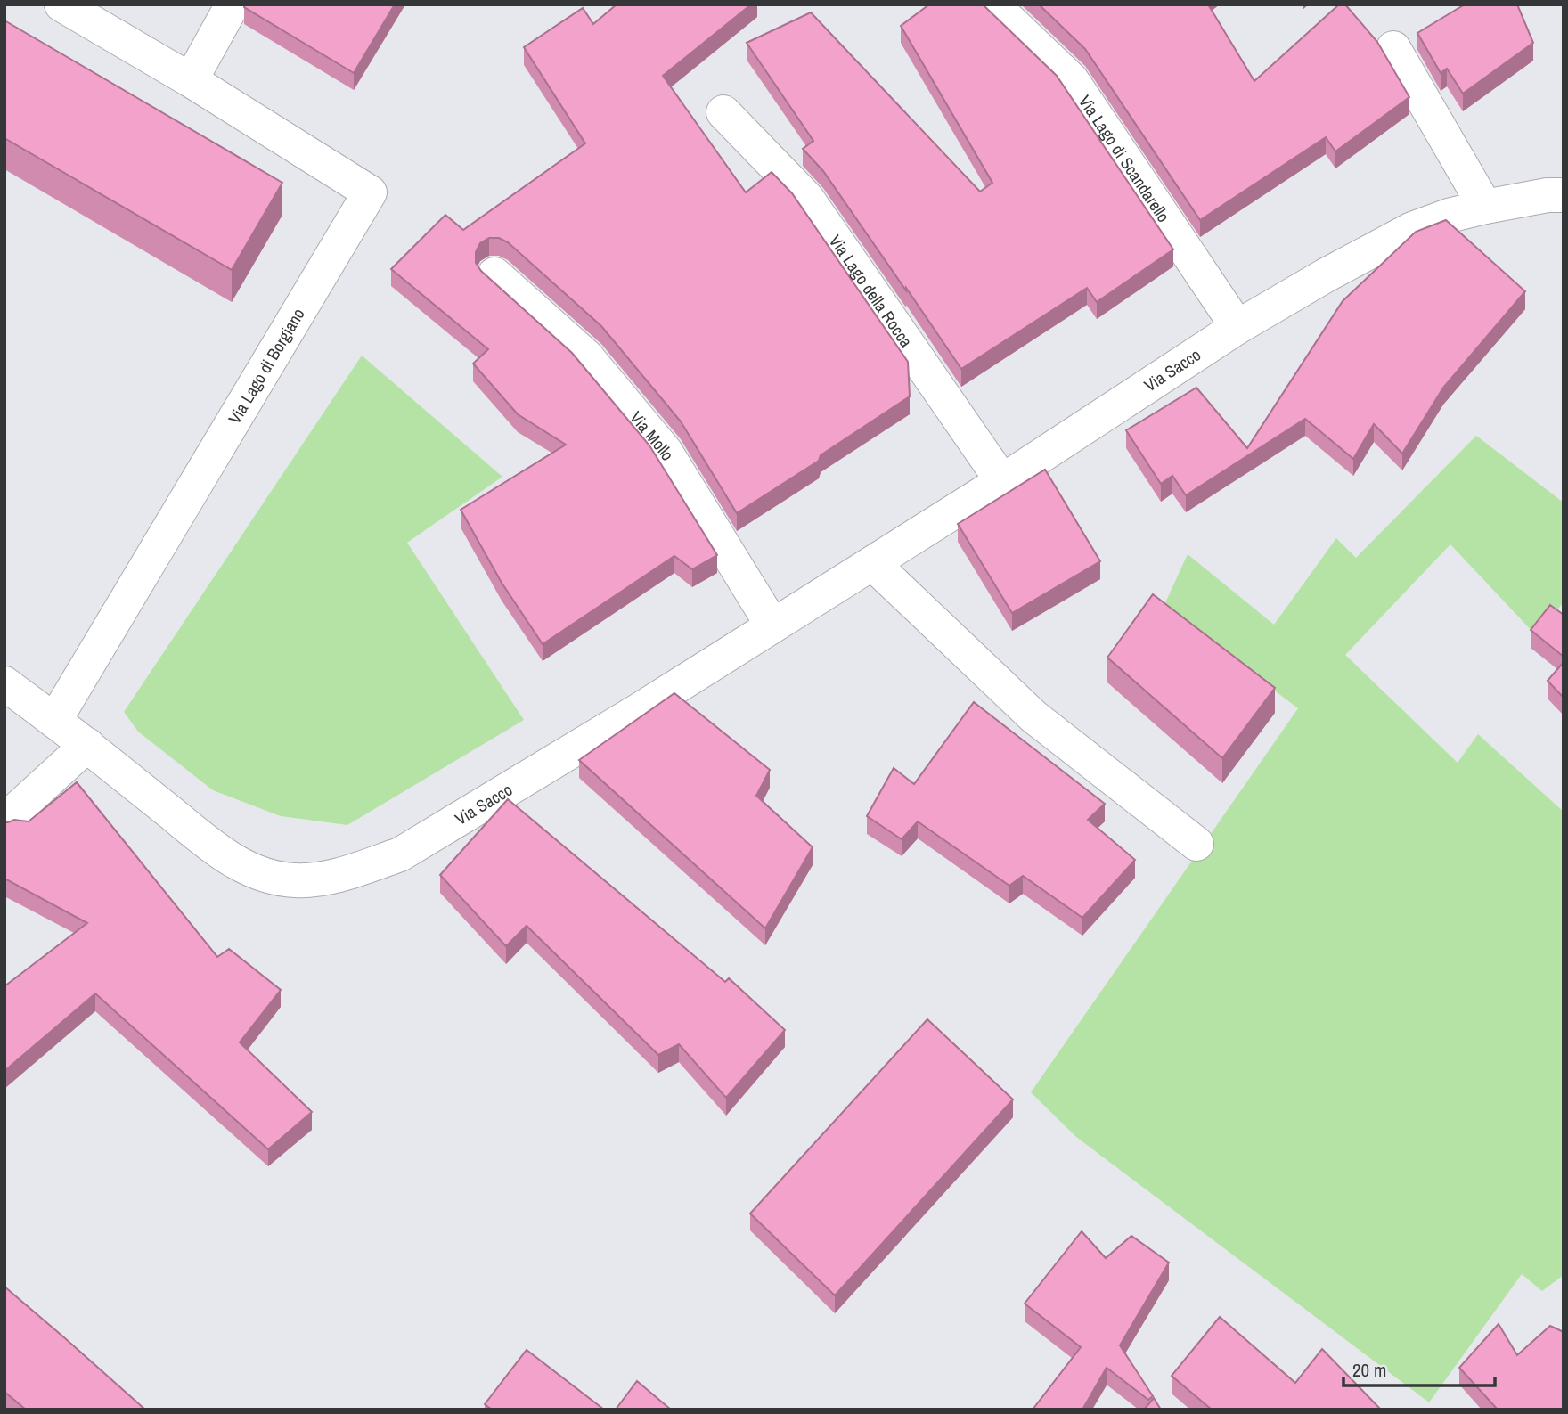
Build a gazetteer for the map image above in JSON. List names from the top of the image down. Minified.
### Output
{"streets":{"street":["Via Lago di Scandarello","Via Lago della Rocca","Via Lago di Borgiano","Via Sacco","Via Mollo"]},"crossings":[["Via Lago di Scandarello","Via Sacco"],["Via Lago della Rocca","Via Sacco"],["Via Lago di Borgiano","Via Sacco"],["Via Sacco","Via Mollo"]],"scale_bar":"20 m"}
